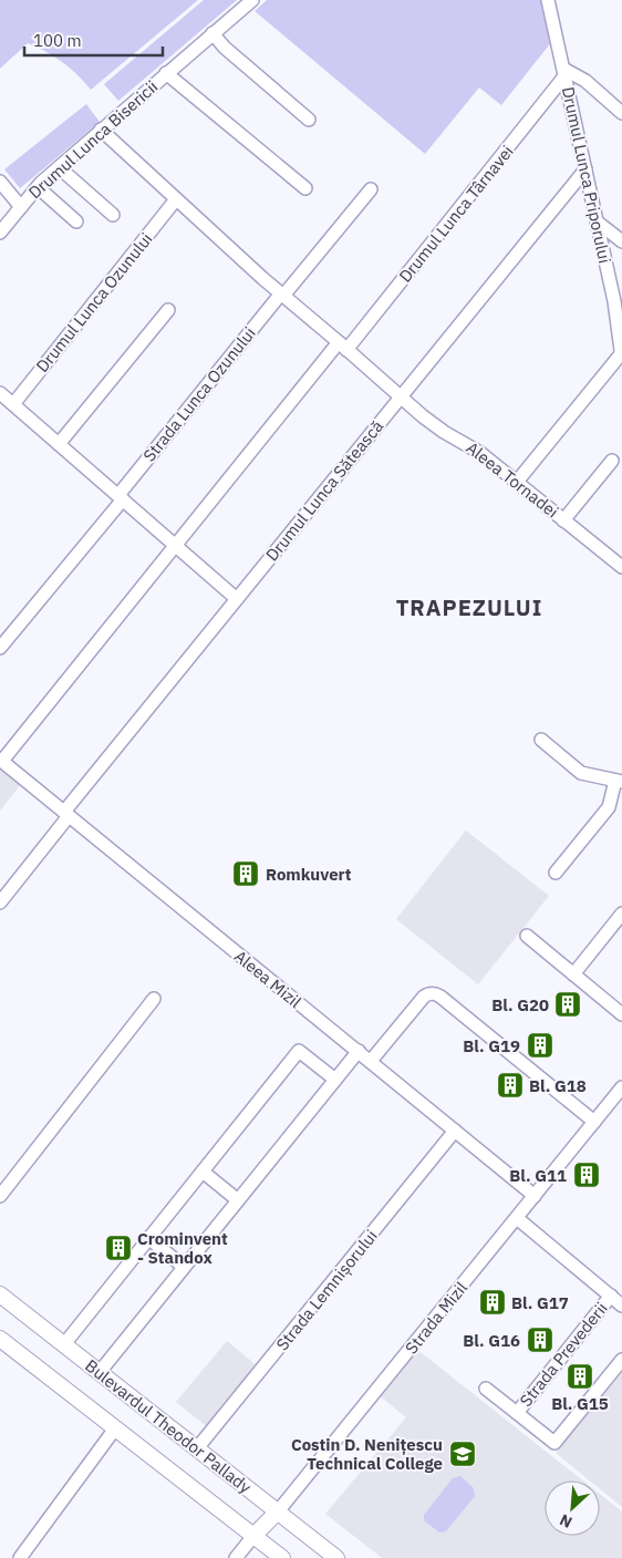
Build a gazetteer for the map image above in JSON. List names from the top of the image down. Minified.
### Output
{"streets":{"main road":["Bulevardul Theodor Pallady"],"street":["Drumul Lunca Bisericii","Drumul Lunca Priporului","Drumul Lunca Târnavei","Drumul Lunca Ozunului","Strada Lunca Ozunului","Aleea Tornadei","Drumul Lunca Sătească","Aleea Mizil","Strada Lemnișorului","Strada Mizil","Strada Prevederii"]},"crossings":[["Drumul Lunca Priporului","Drumul Lunca Târnavei"],["Drumul Lunca Priporului","Drumul Lunca Sătească"],["Aleea Tornadei","Drumul Lunca Sătească"],["Drumul Lunca Sătească","Aleea Mizil"],["Aleea Mizil","Strada Lemnișorului"],["Aleea Mizil","Strada Mizil"],["Strada Lemnișorului","Bulevardul Theodor Pallady"],["Strada Mizil","Strada Prevederii"],["Strada Mizil","Bulevardul Theodor Pallady"]],"districts":["TRAPEZULUI"],"places":{"building":["Romkuvert","Bl. G20","Bl. G19","Bl. G18","Bl. G11","Crominvent - Standox","Bl. G17","Bl. G16","Bl. G15"],"school or university":["Costin D. Nenițescu Technical College"]},"scale_bar":"100 m","north":"bottom left"}
